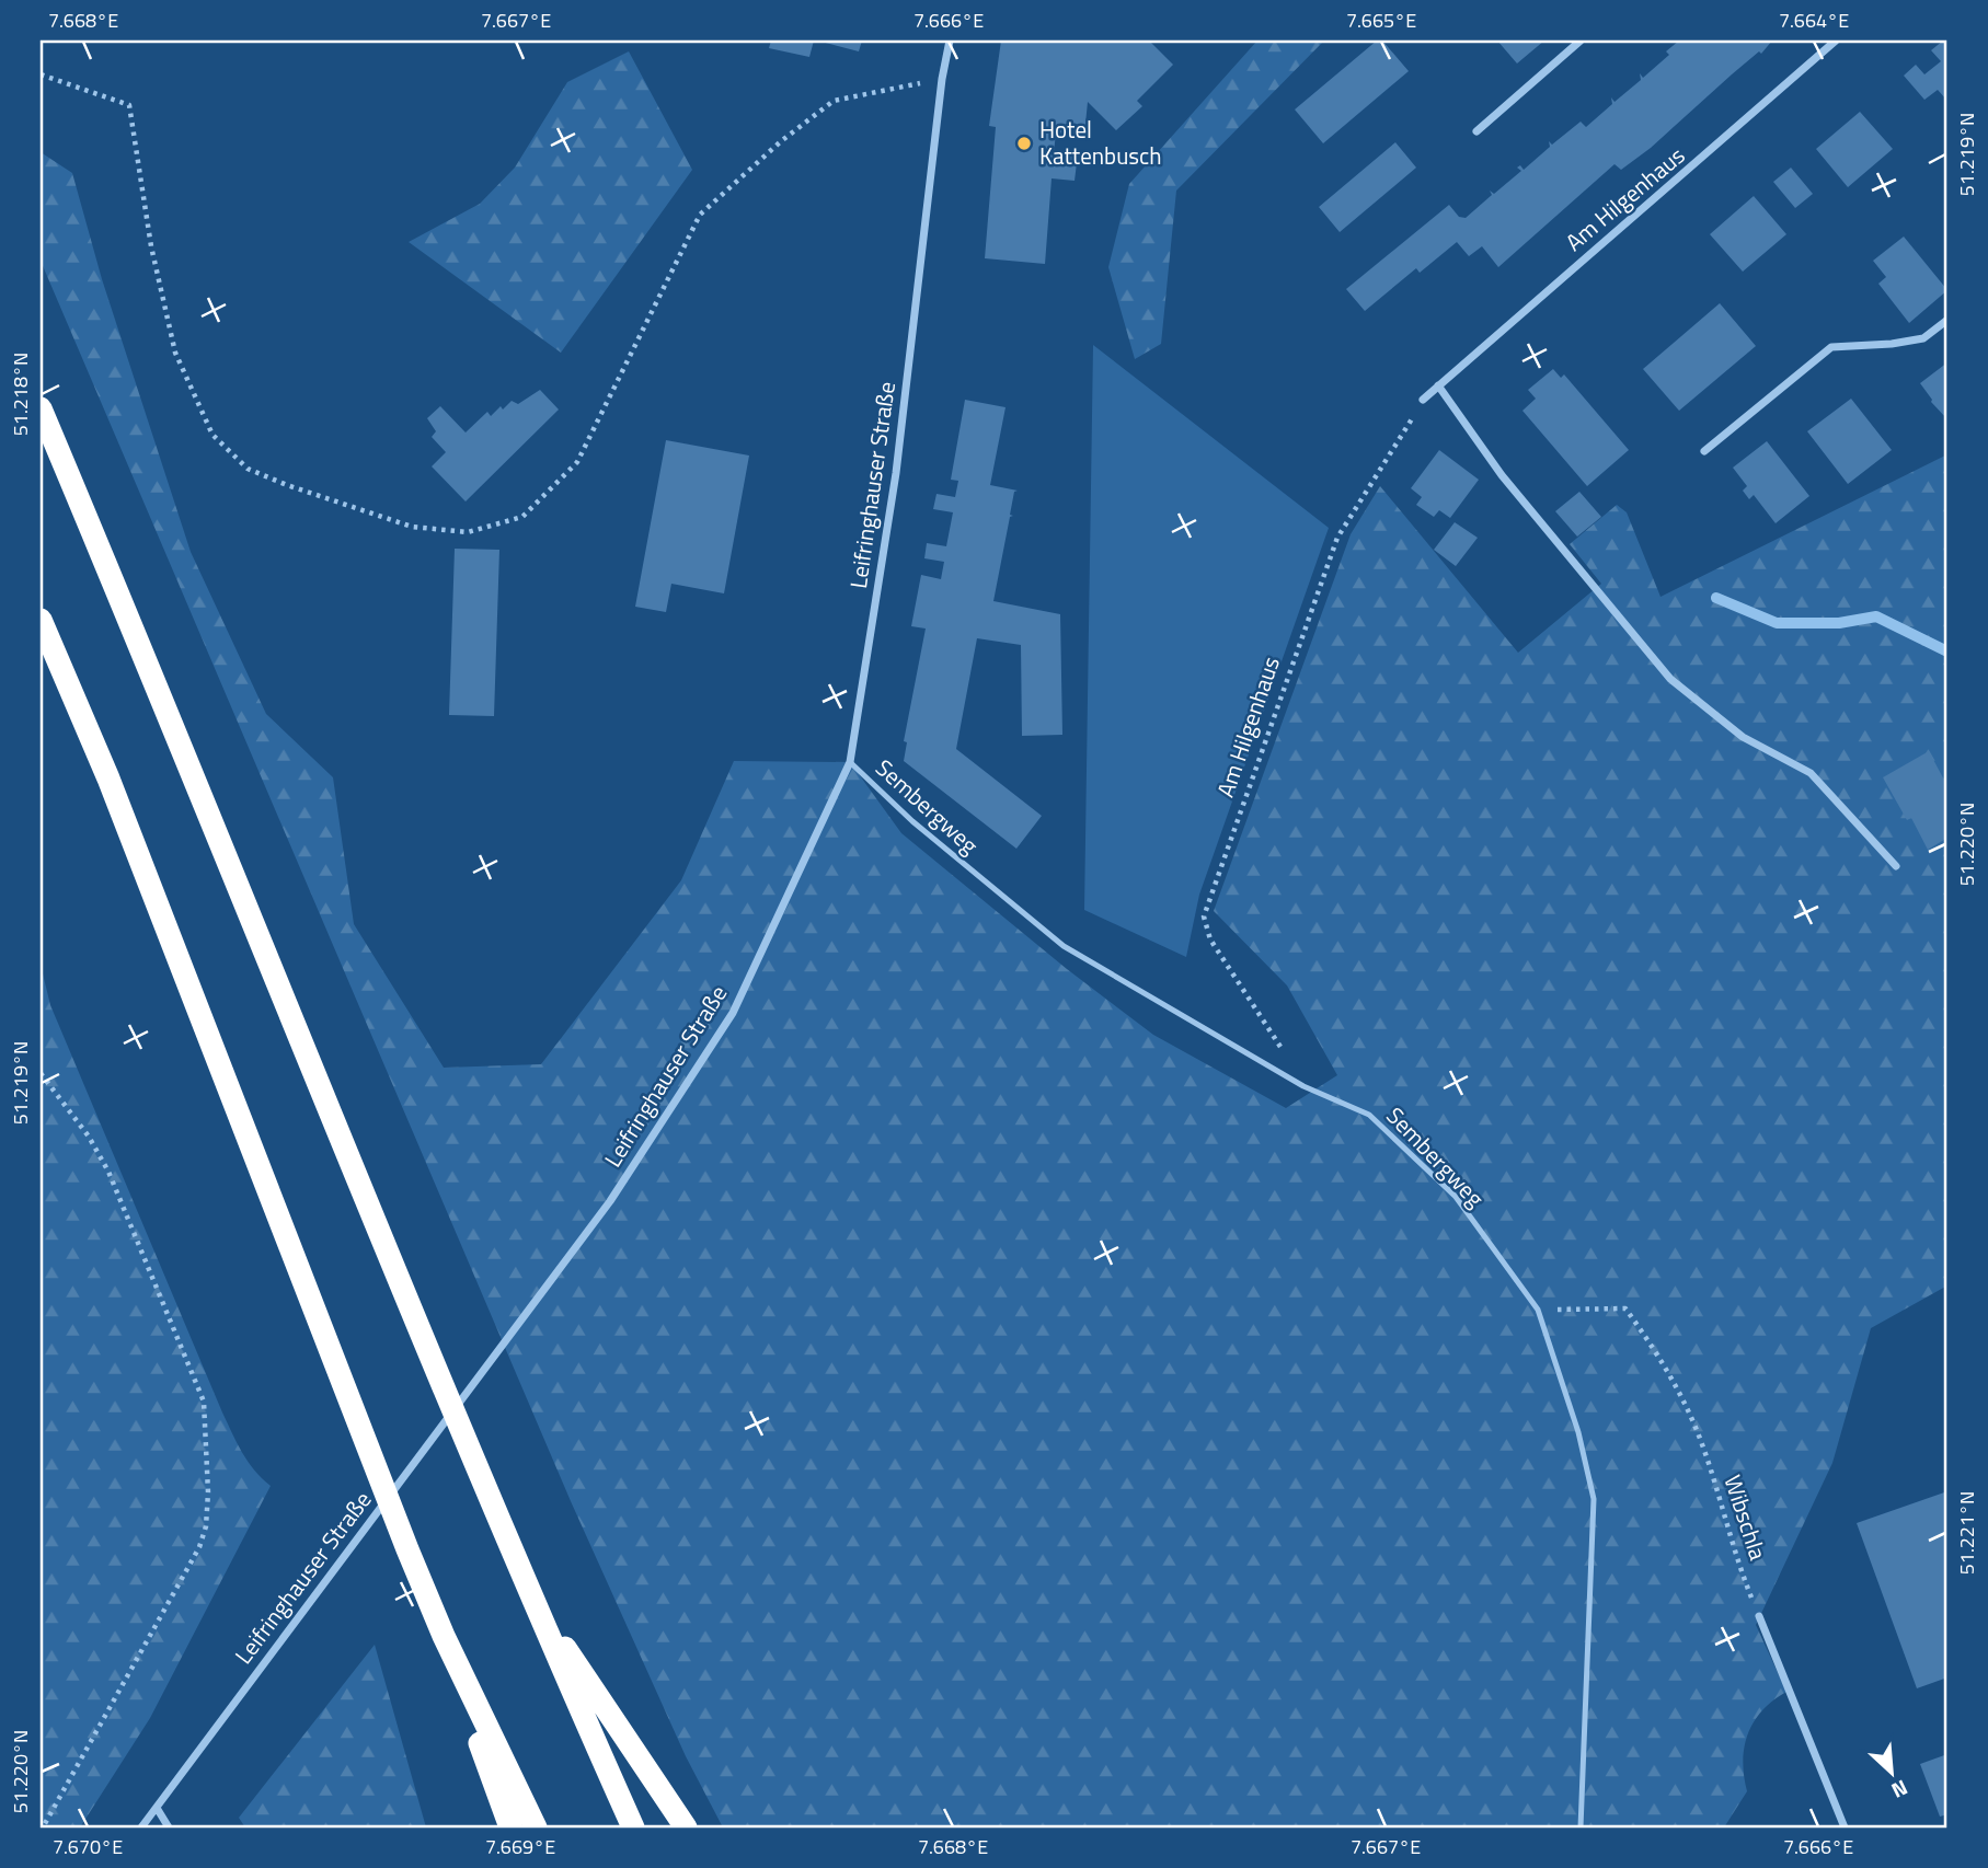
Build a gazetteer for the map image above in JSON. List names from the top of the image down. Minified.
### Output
{"streets":{"street":["Am Hilgenhaus","Leifringhauser Straße"],"lane":["Sembergweg"],"path":["Wibschla"]},"crossings":[["Am Hilgenhaus","Sembergweg"],["Leifringhauser Straße","Sembergweg"],["Sembergweg","Wibschla"]],"places":["Hotel Kattenbusch"],"north":"bottom right","coordinates":["7.668°E","7.667°E","7.666°E","7.665°E","7.664°E","51.219°N","51.218°N","51.220°N","51.221°N","7.670°E","7.669°E"]}
